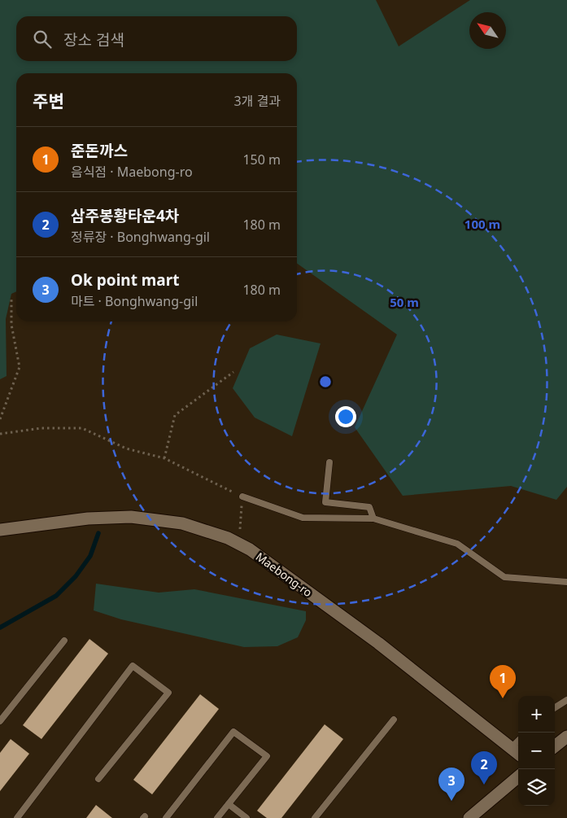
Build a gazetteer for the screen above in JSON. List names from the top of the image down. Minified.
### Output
{"streets":{"street":["Maebong-ro"]},"north":"top left","page":{"search":"장소 검색","heading":["주변","3개 결과"],"list":[{"mark":"1","name":"준돈까스","note":"음식점 · Maebong-ro","value":"150 m"},{"mark":"2","name":"삼주봉황타운4차","note":"정류장 · Bonghwang-gil","value":"180 m"},{"mark":"3","name":"Ok point mart","note":"마트 · Bonghwang-gil","value":"180 m"}],"pins":["1","2","3"],"map_buttons":["+","−"]},"rings":["100 m","50 m"]}
